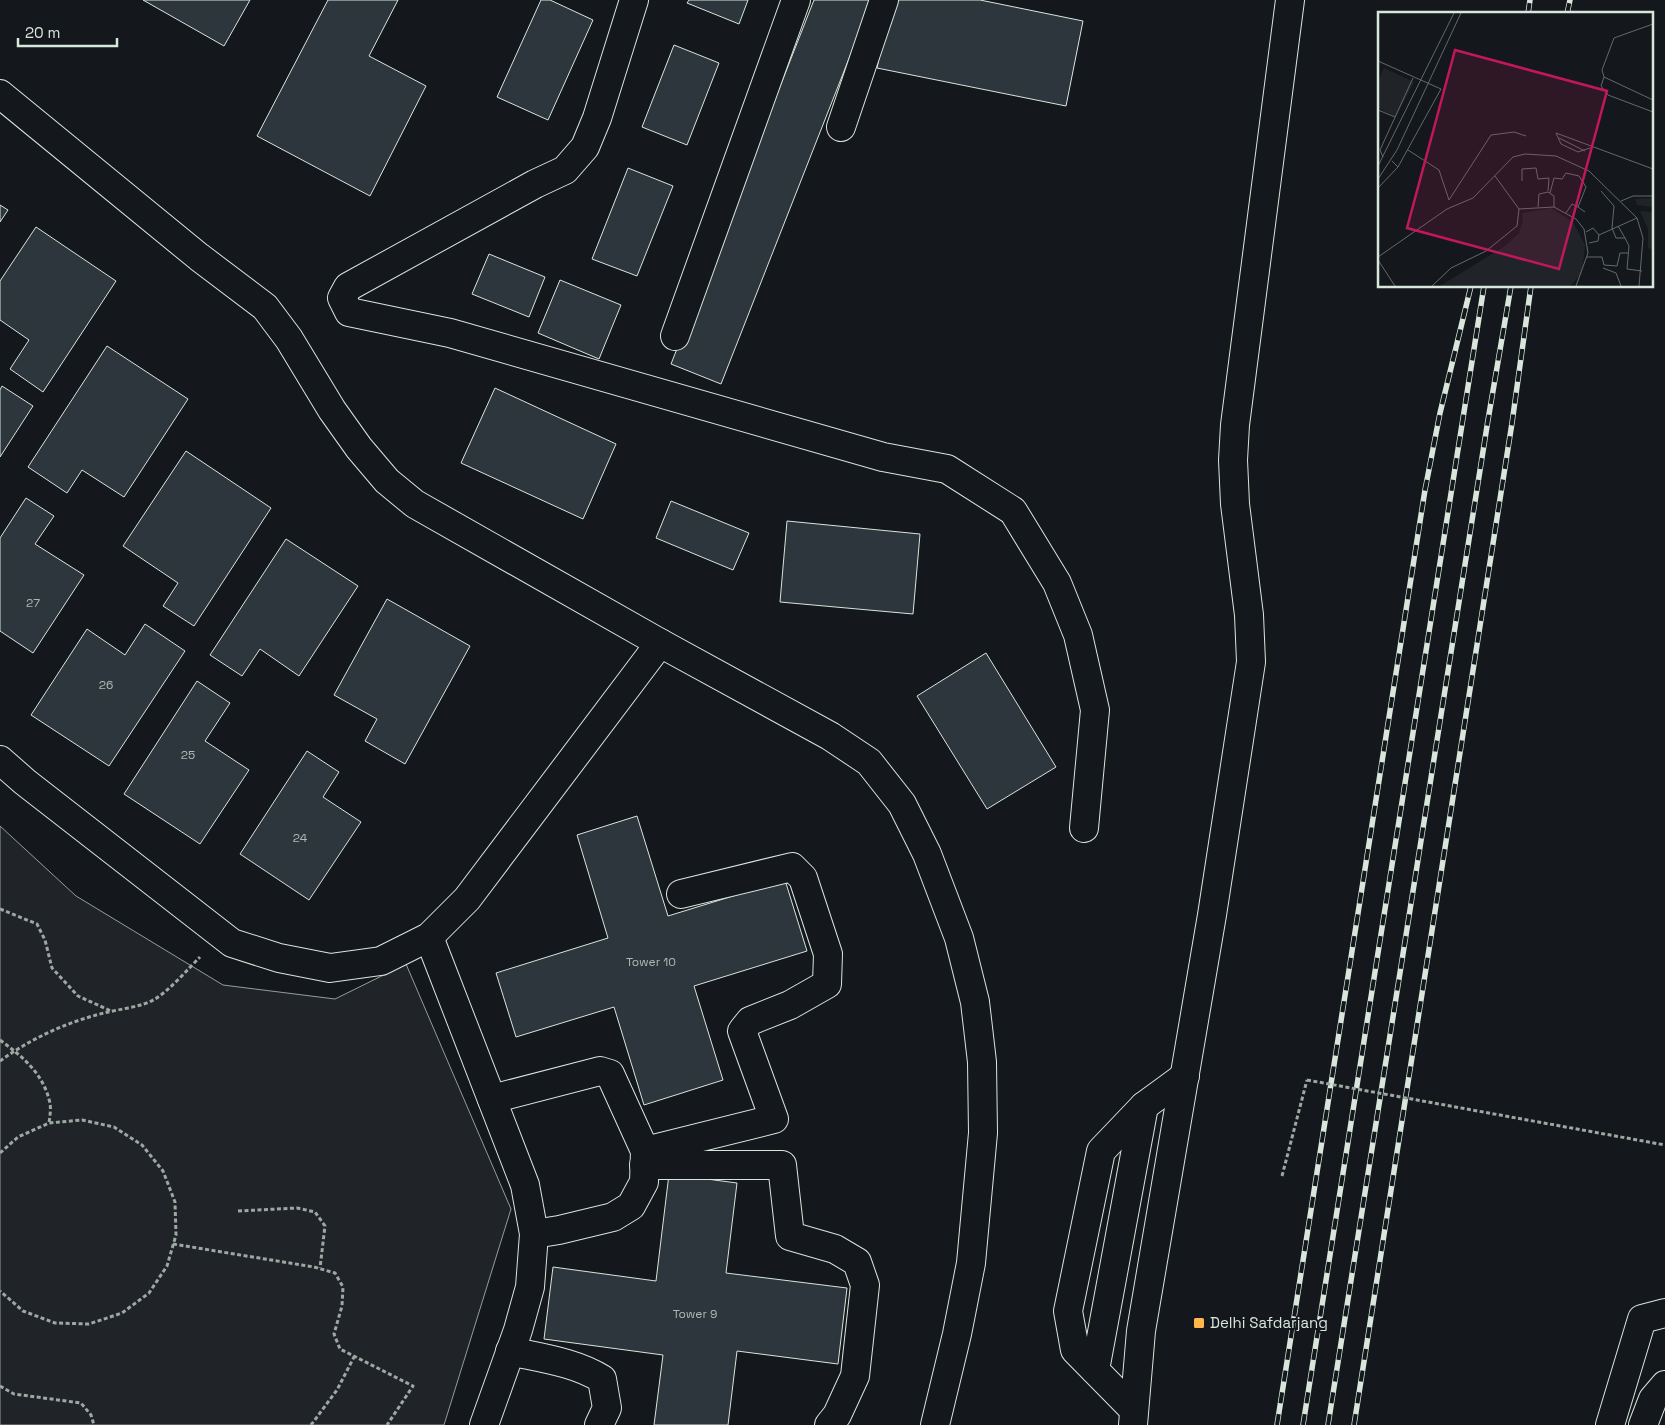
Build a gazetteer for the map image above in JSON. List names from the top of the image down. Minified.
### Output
{"places":{"transit":["Delhi Safdarjang"]},"house_numbers":["27","26","25","24","Tower 10","Tower 9"],"scale_bar":"20 m"}
